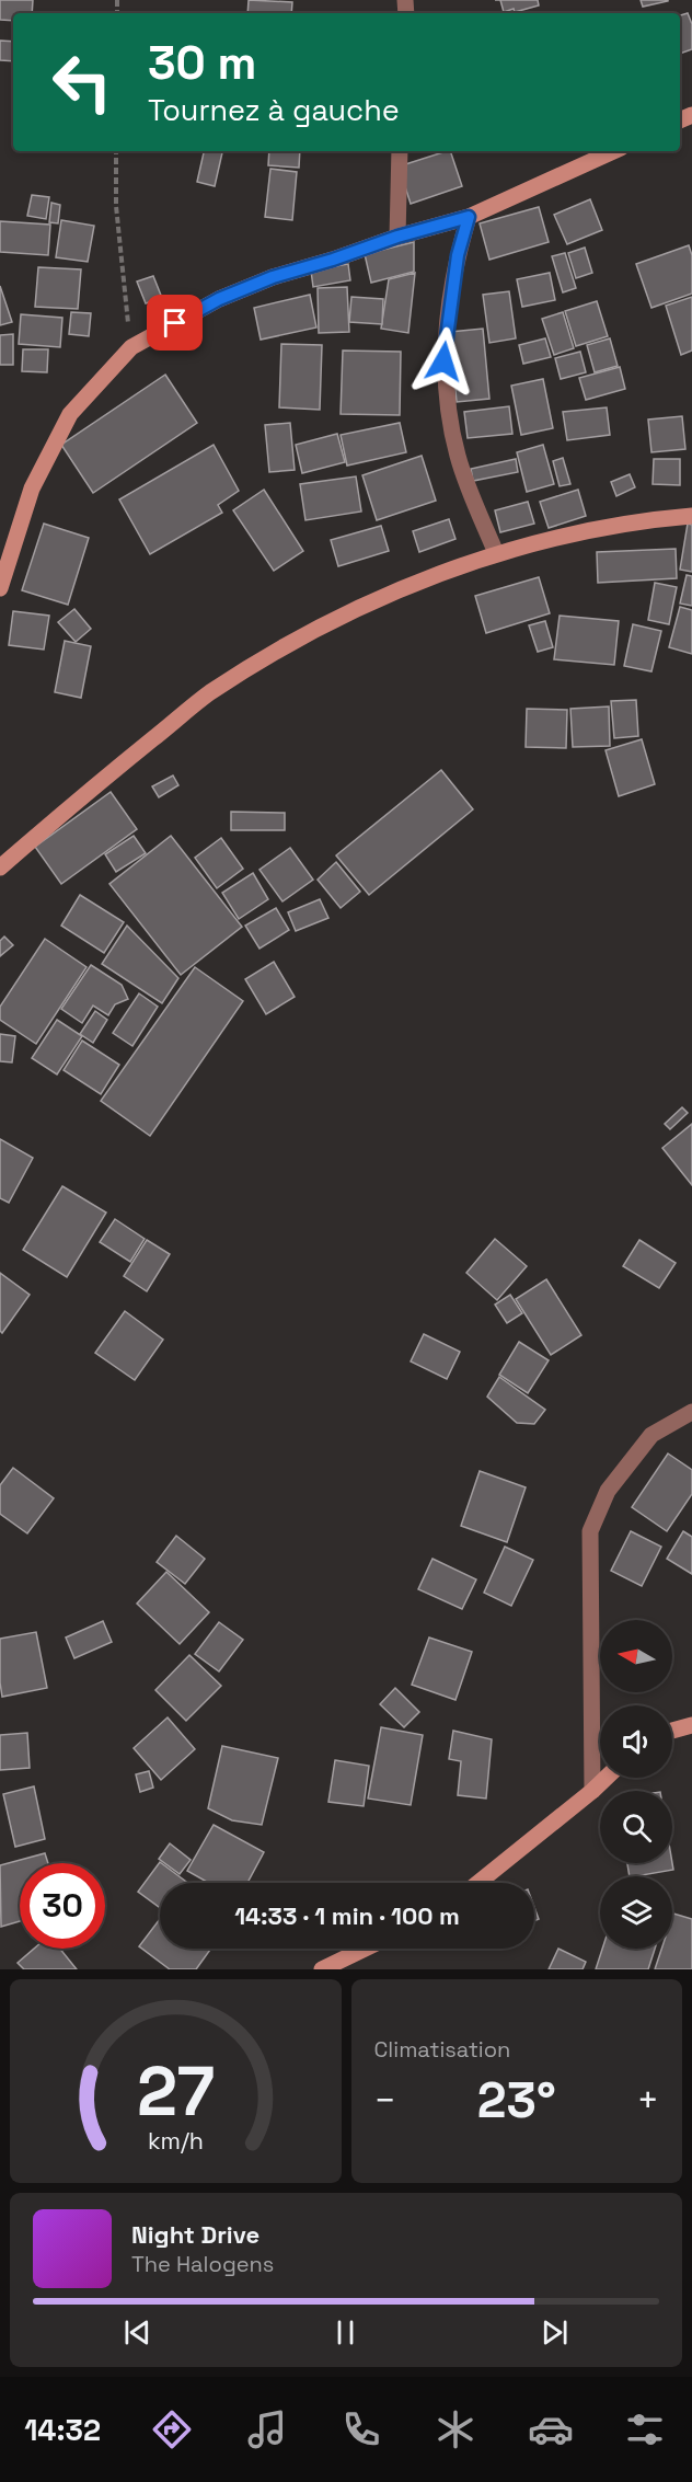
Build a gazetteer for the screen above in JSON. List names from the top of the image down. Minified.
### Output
{"north":"left","page":{"turn":["30 m","Tournez à gauche"],"limit":"30","trip":"14:33 · 1 min · 100 m","tile":"Climatisation","heat":["−","23°","+"],"song":["Night Drive","The Halogens"],"tabs":"14:32","gauge":["27","km/h"]}}
